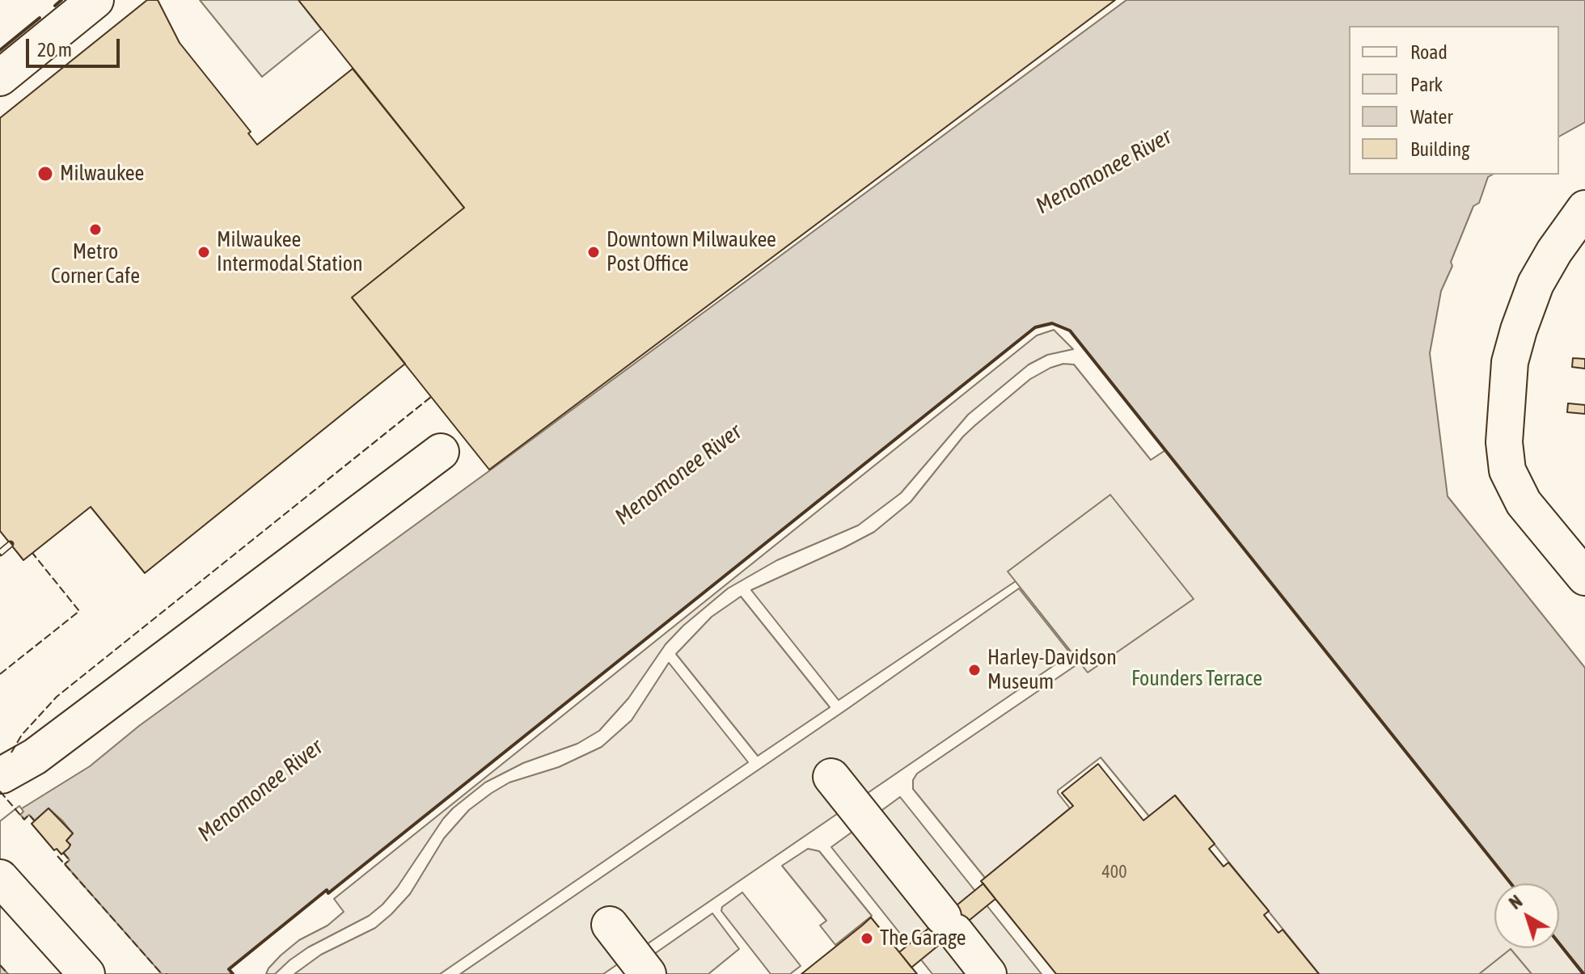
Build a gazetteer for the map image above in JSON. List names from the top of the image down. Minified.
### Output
{"water":["Menomonee River"],"parks":["Founders Terrace"],"places":["Milwaukee","Metro Corner Cafe","Milwaukee Intermodal Station","Downtown Milwaukee Post Office","Harley-Davidson Museum","The Garage"],"house_numbers":["400"],"legend":["Road","Park","Water","Building"],"scale_bar":"20 m","north":"top left"}
